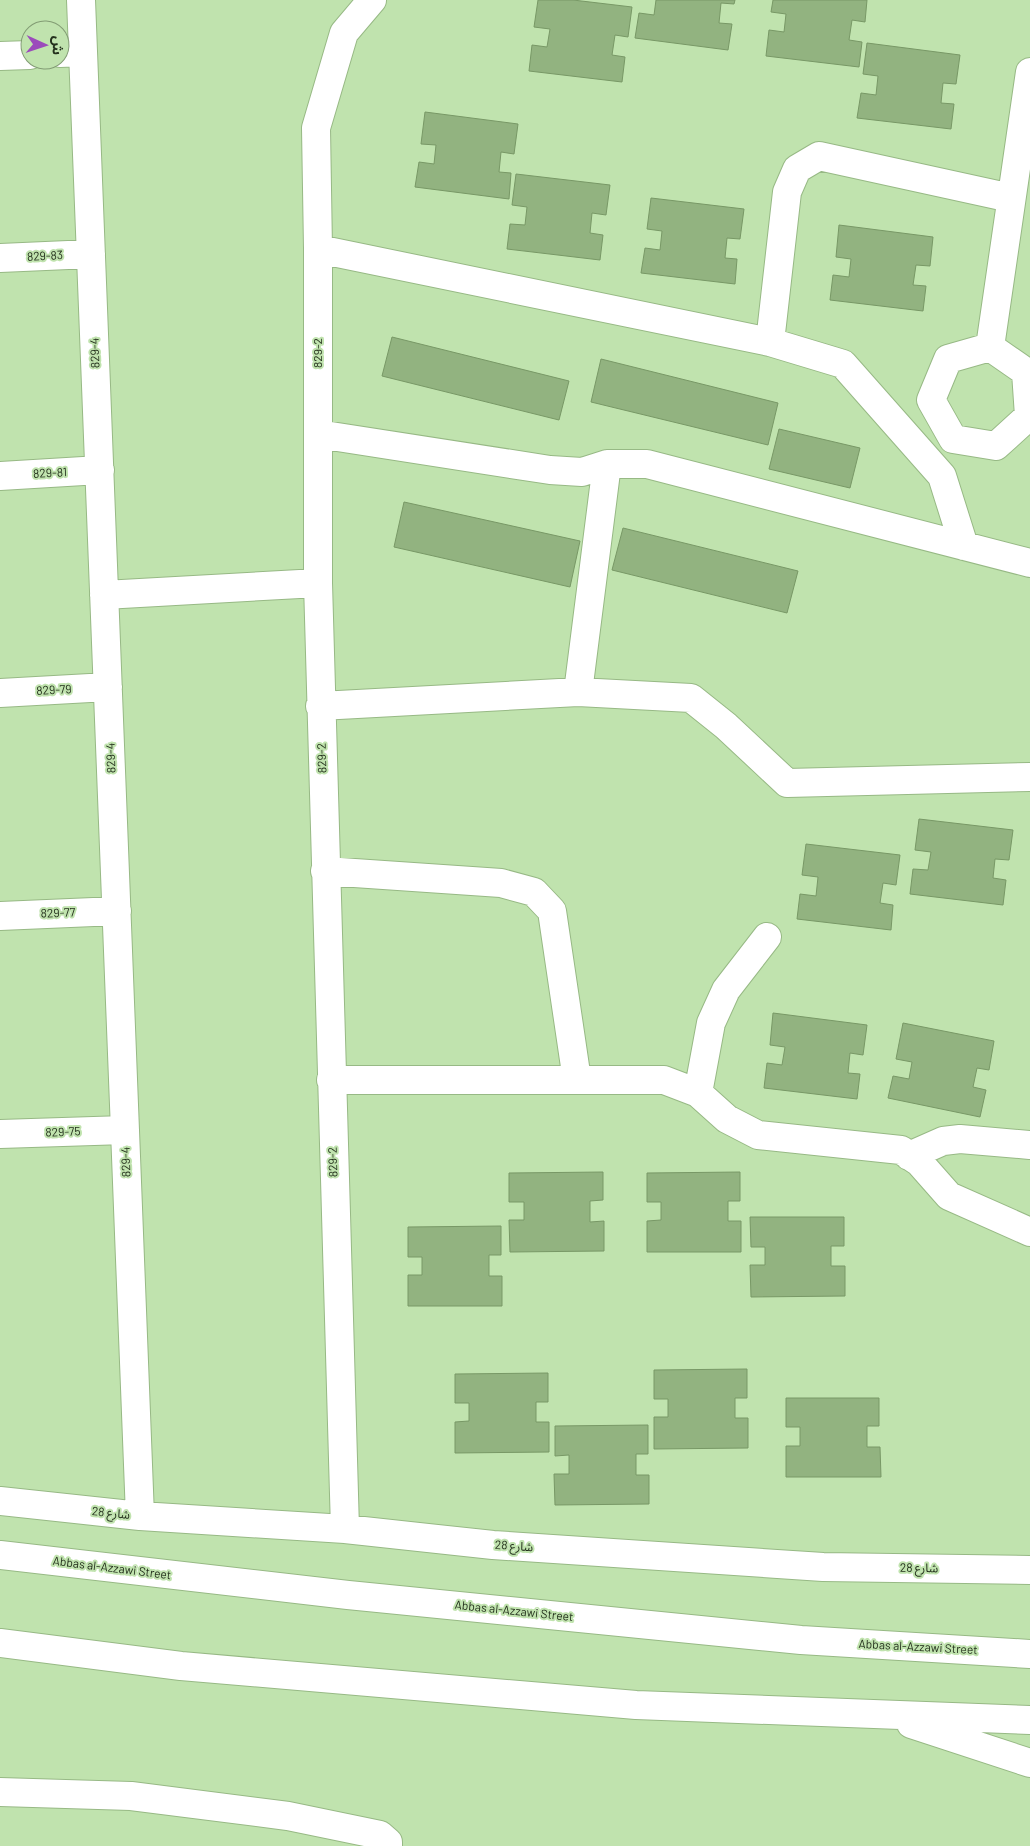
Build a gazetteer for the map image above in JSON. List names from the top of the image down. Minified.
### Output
{"streets":{"street":["829-83","829-4","829-2","829-81","829-79","829-77","829-75","شارع 28","Abbas al-Azzawi Street"]},"crossings":[["829-83","829-4"],["829-4","829-81"],["829-4","829-79"],["829-4","829-77"],["829-4","829-75"],["829-4","شارع 28"],["829-2","شارع 28"]],"north":"right"}
